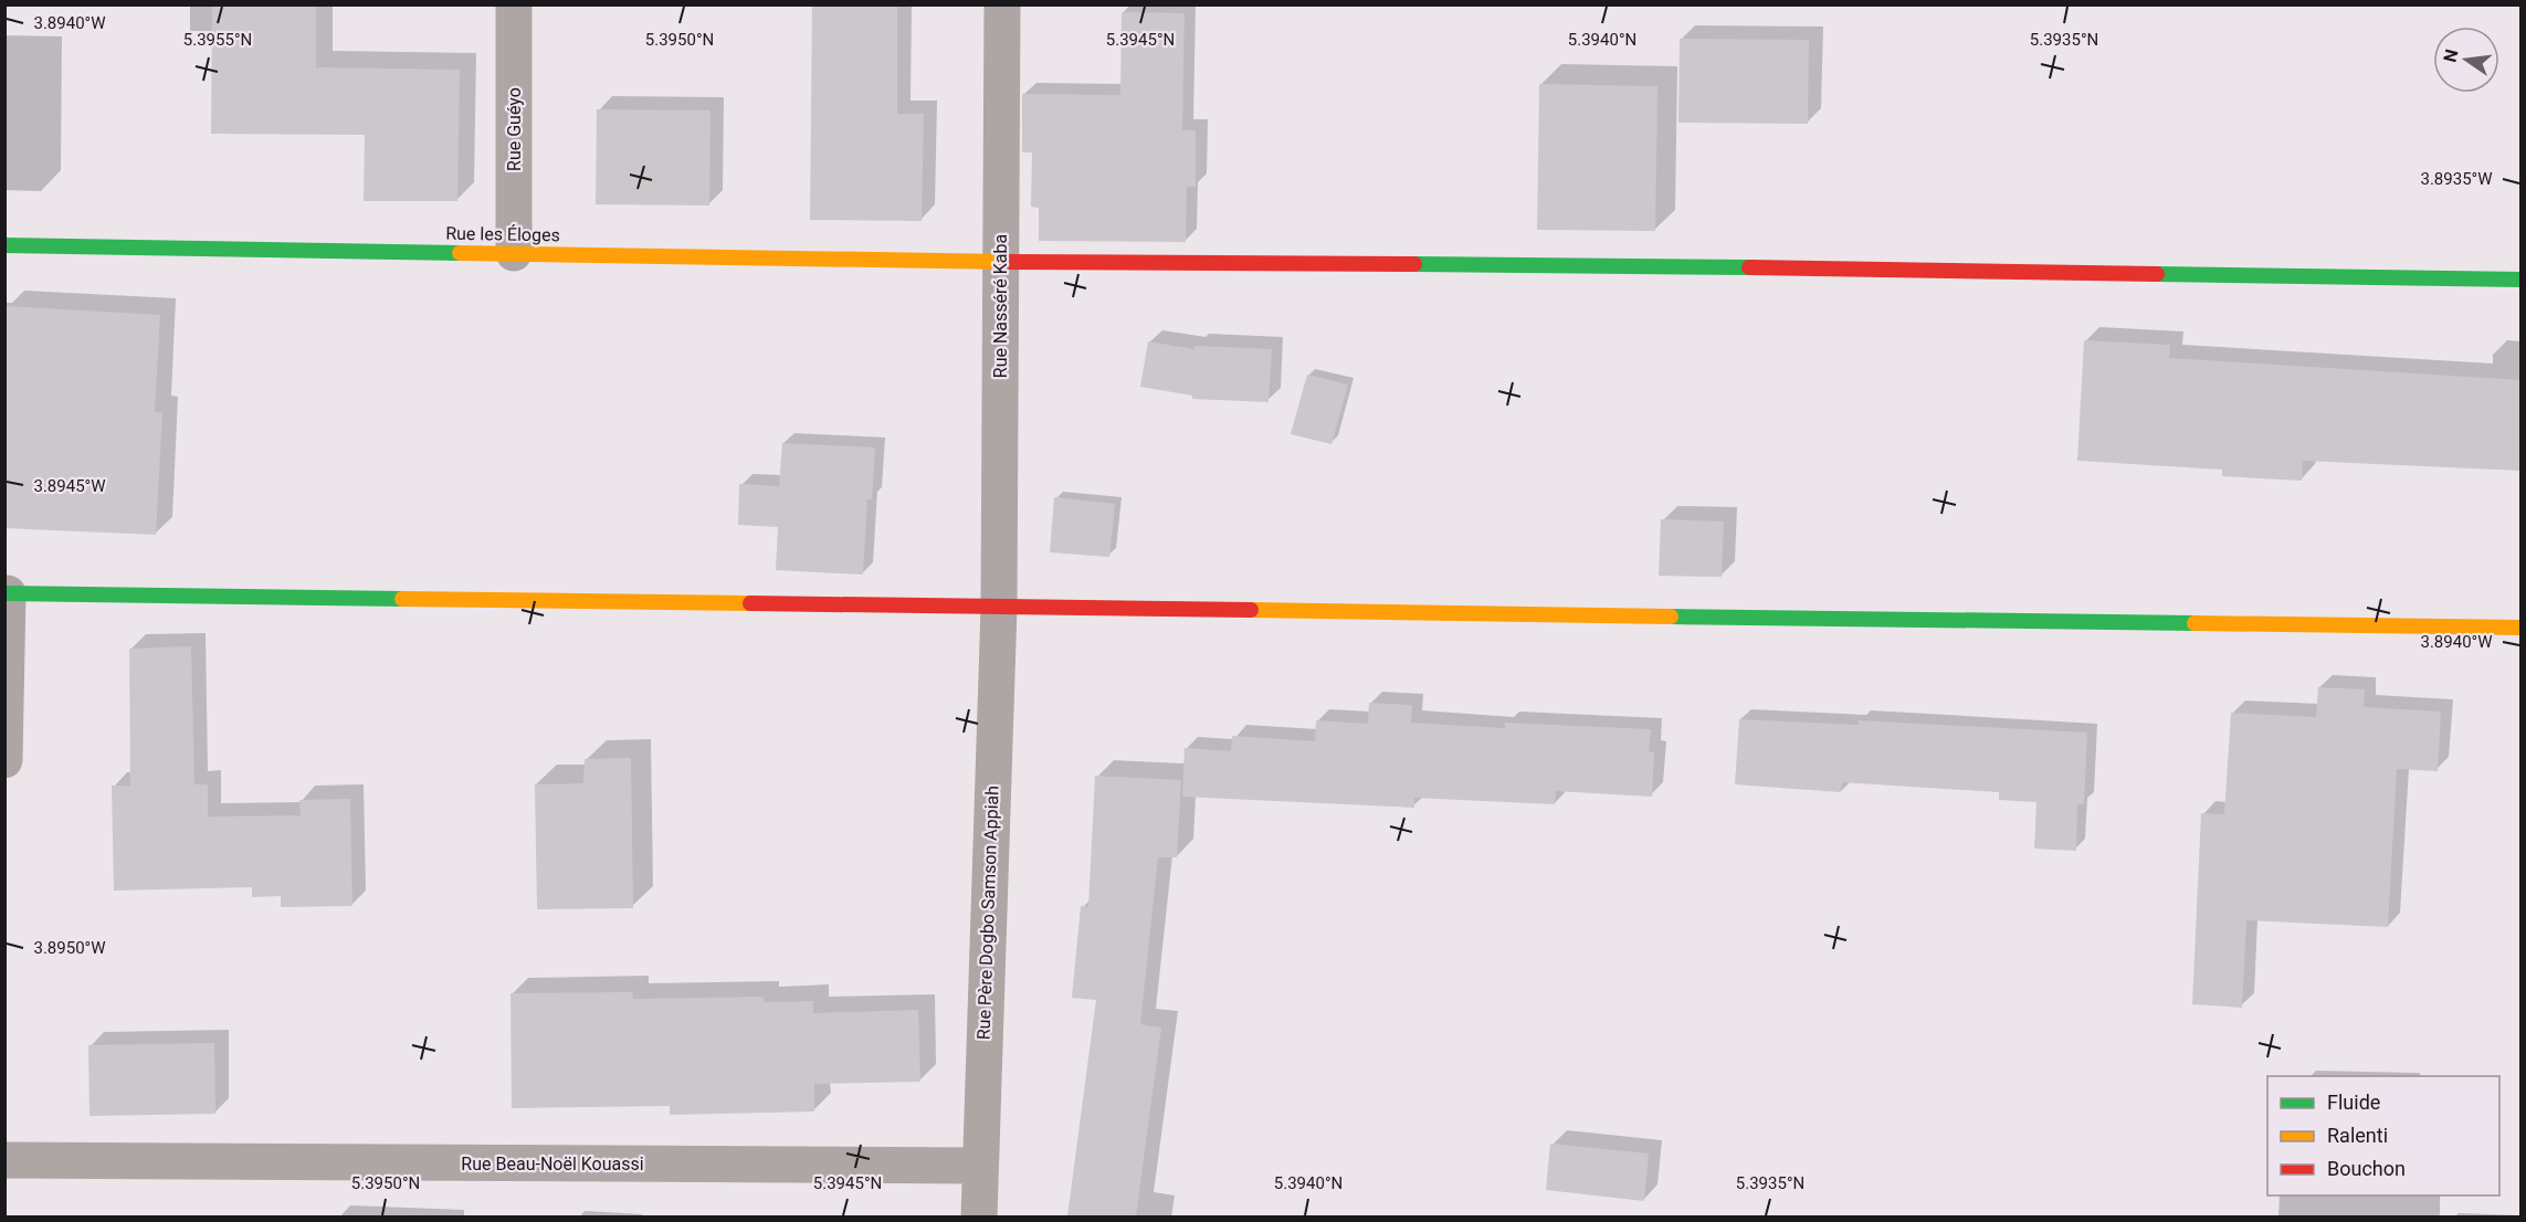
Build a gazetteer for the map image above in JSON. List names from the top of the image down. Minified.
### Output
{"streets":{"street":["Rue Guéyo","Rue les Éloges","Rue Nasséré Kaba","Rue Père Dogbo Samson Appiah","Rue Beau-Noël Kouassi"]},"crossings":[["Rue Guéyo","Rue les Éloges"],["Rue les Éloges","Rue Nasséré Kaba"],["Rue Nasséré Kaba","Rue Père Dogbo Samson Appiah"],["Rue Père Dogbo Samson Appiah","Rue Beau-Noël Kouassi"]],"legend":["Fluide","Ralenti","Bouchon"],"north":"left","coordinates":["3.8940°W","5.3955°N","5.3950°N","5.3945°N","5.3940°N","5.3935°N","3.8935°W","3.8945°W","3.8950°W"]}
